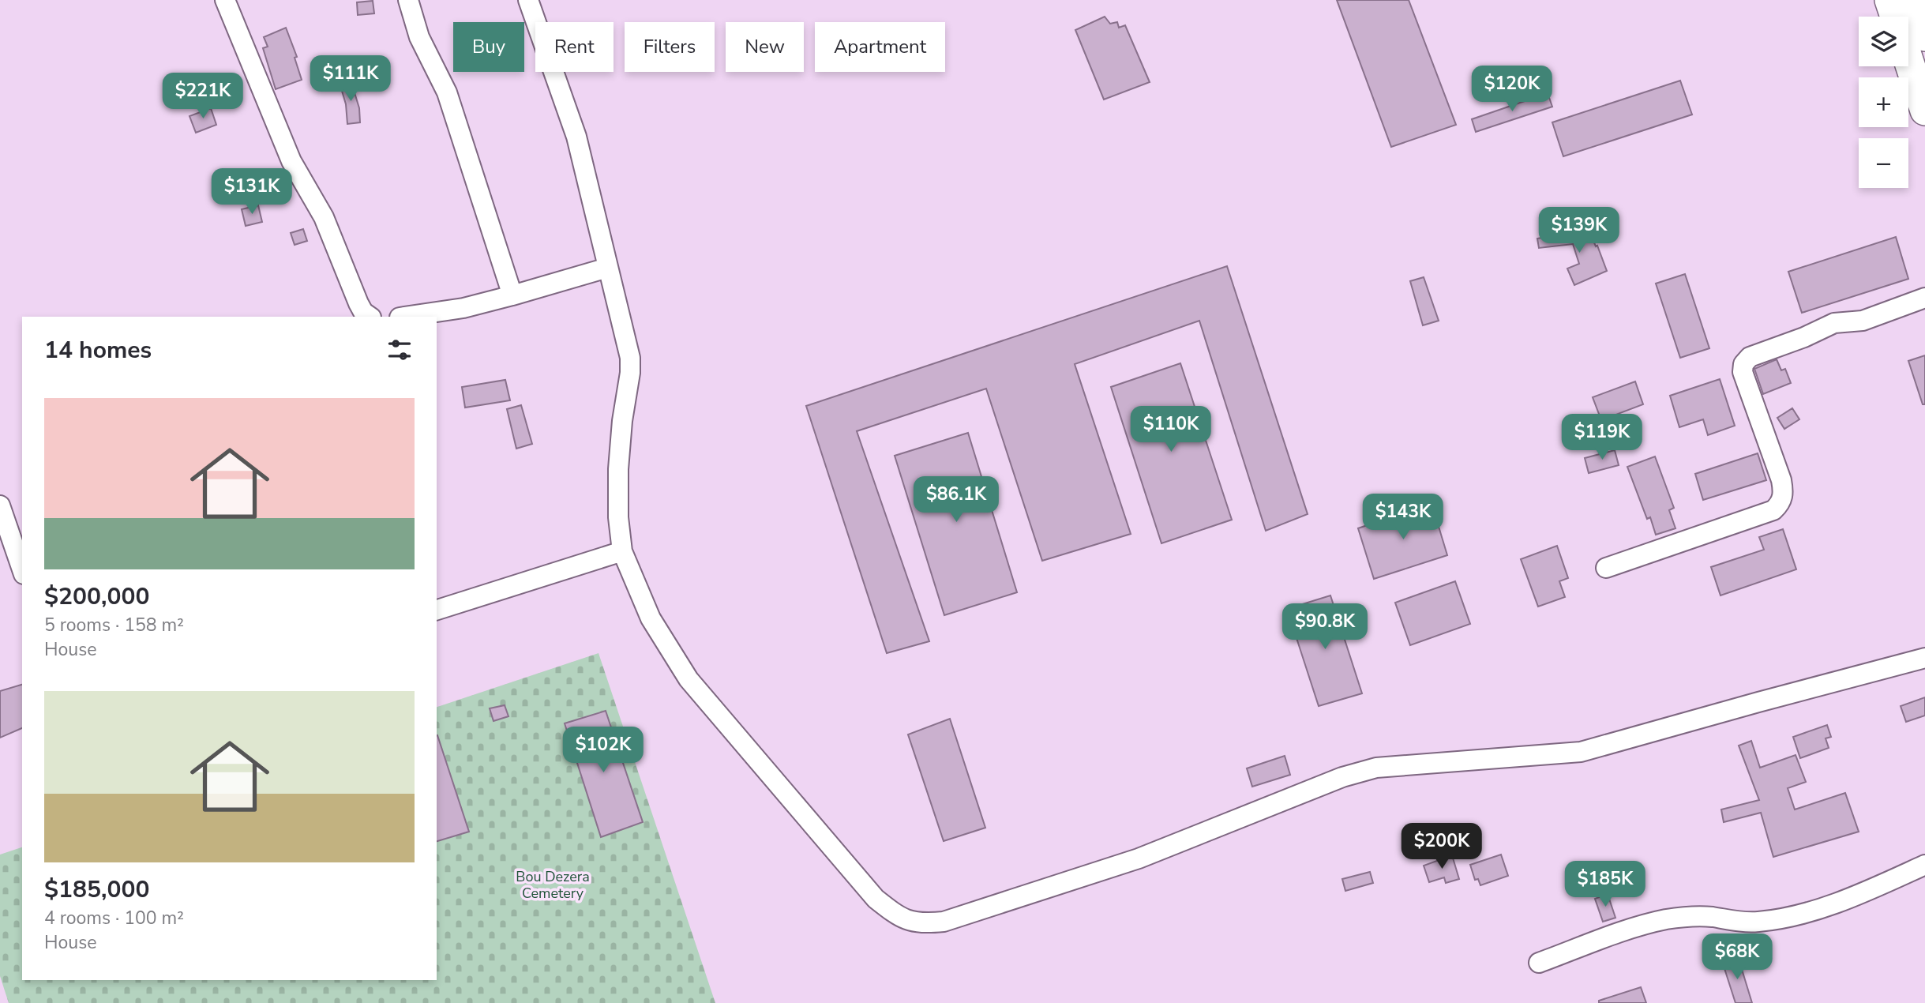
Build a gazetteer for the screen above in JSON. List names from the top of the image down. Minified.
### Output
{"parks":["Bou Dezera Cemetery"],"page":{"map_buttons":["+","−"],"chip":["Buy","Rent","Filters","New","Apartment"],"price":["$111K","$120K","$221K","$131K","$139K","$110K","$119K","$86.1K","$143K","$90.8K","$102K","$200K","$185K","$68K"],"heading":"14 homes","list":[{"name":"$200,000","note":"5 rooms · 158 m² · House"},{"name":"$185,000","note":"4 rooms · 100 m² · House"}]}}
